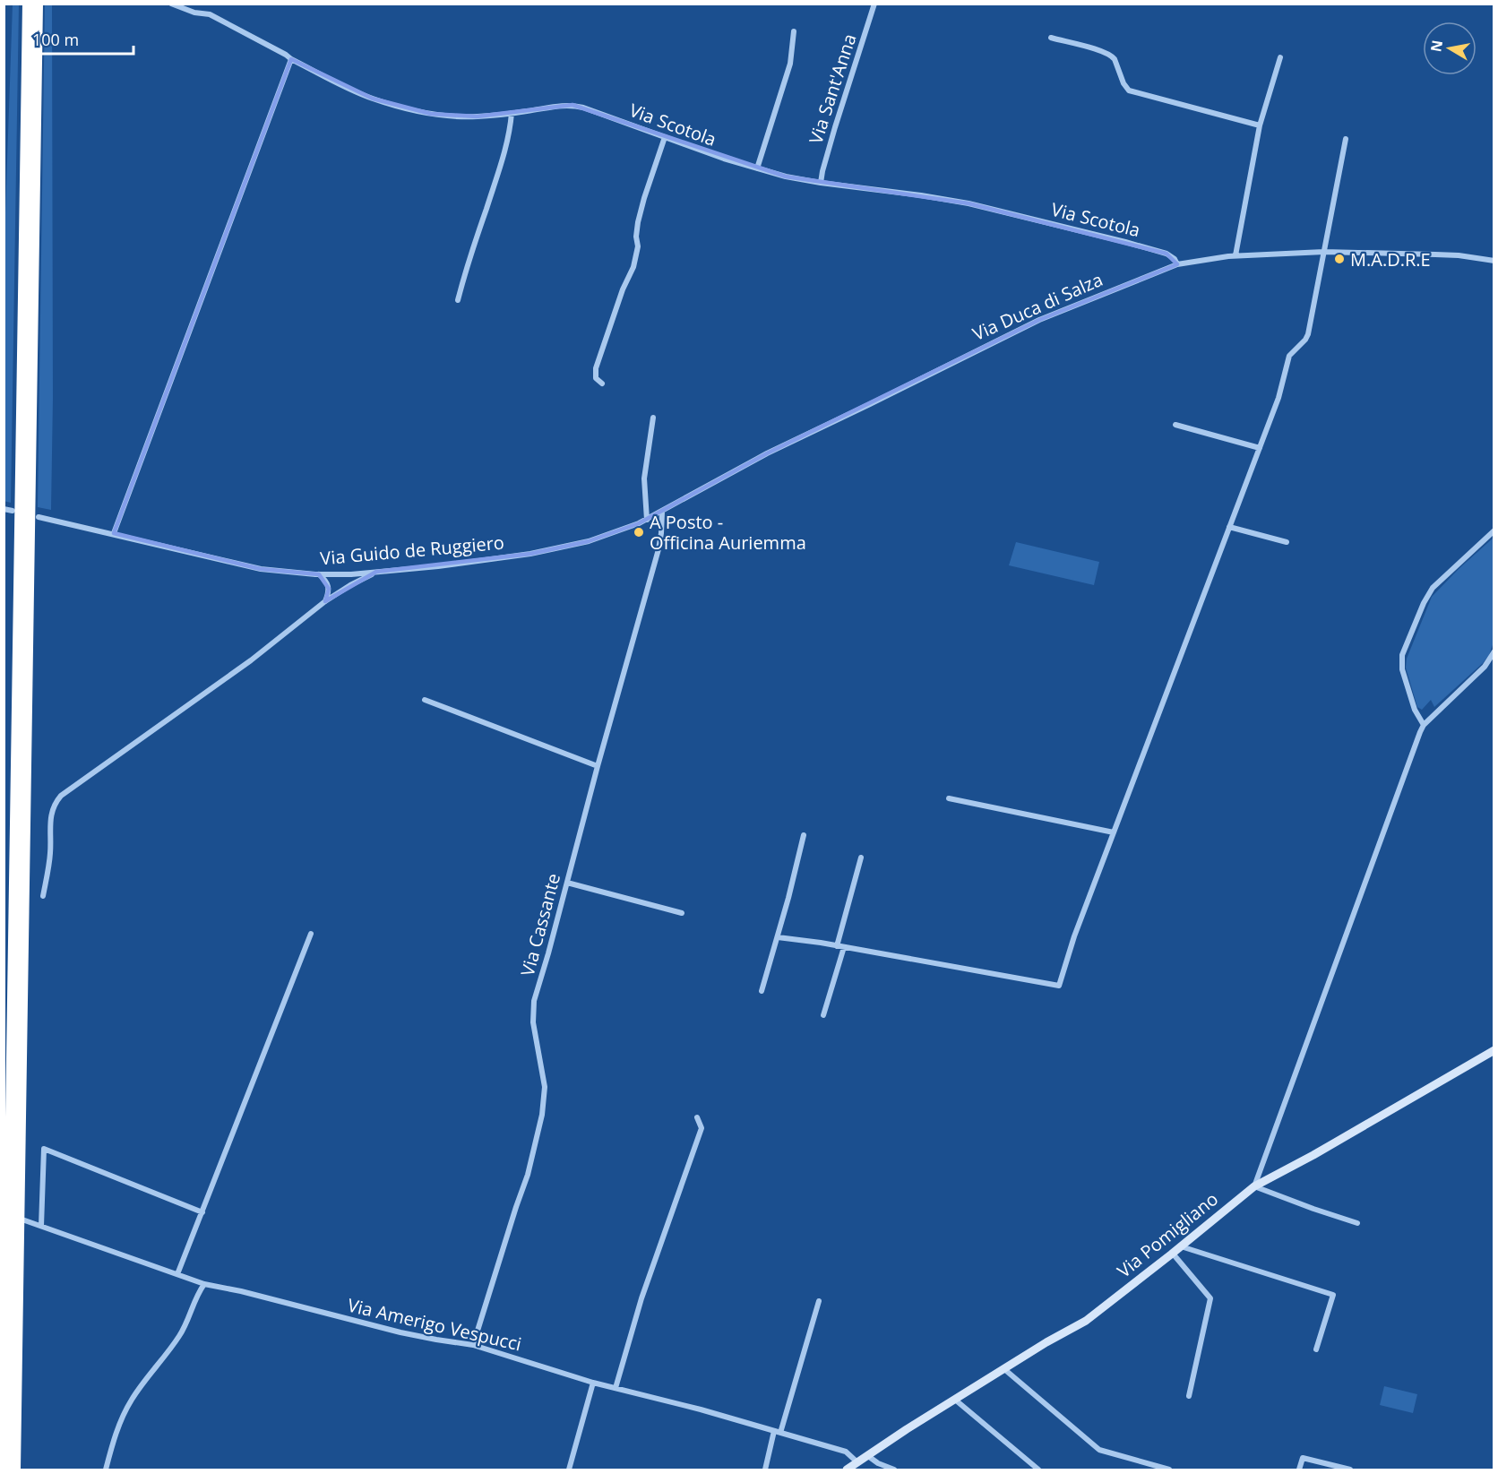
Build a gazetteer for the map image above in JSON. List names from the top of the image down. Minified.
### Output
{"streets":{"street":["Via Sant'Anna","Via Scotola","Via Duca di Salza","Via Guido de Ruggiero","Via Cassante","Via Pomigliano","Via Amerigo Vespucci"]},"crossings":[["Via Sant'Anna","Via Scotola"],["Via Scotola","Via Duca di Salza"],["Via Duca di Salza","Via Guido de Ruggiero"],["Via Duca di Salza","Via Cassante"],["Via Cassante","Via Amerigo Vespucci"],["Via Pomigliano","Via Amerigo Vespucci"]],"places":["M.A.D.R.E","A Posto - Officina Auriemma"],"scale_bar":"100 m","north":"left"}
